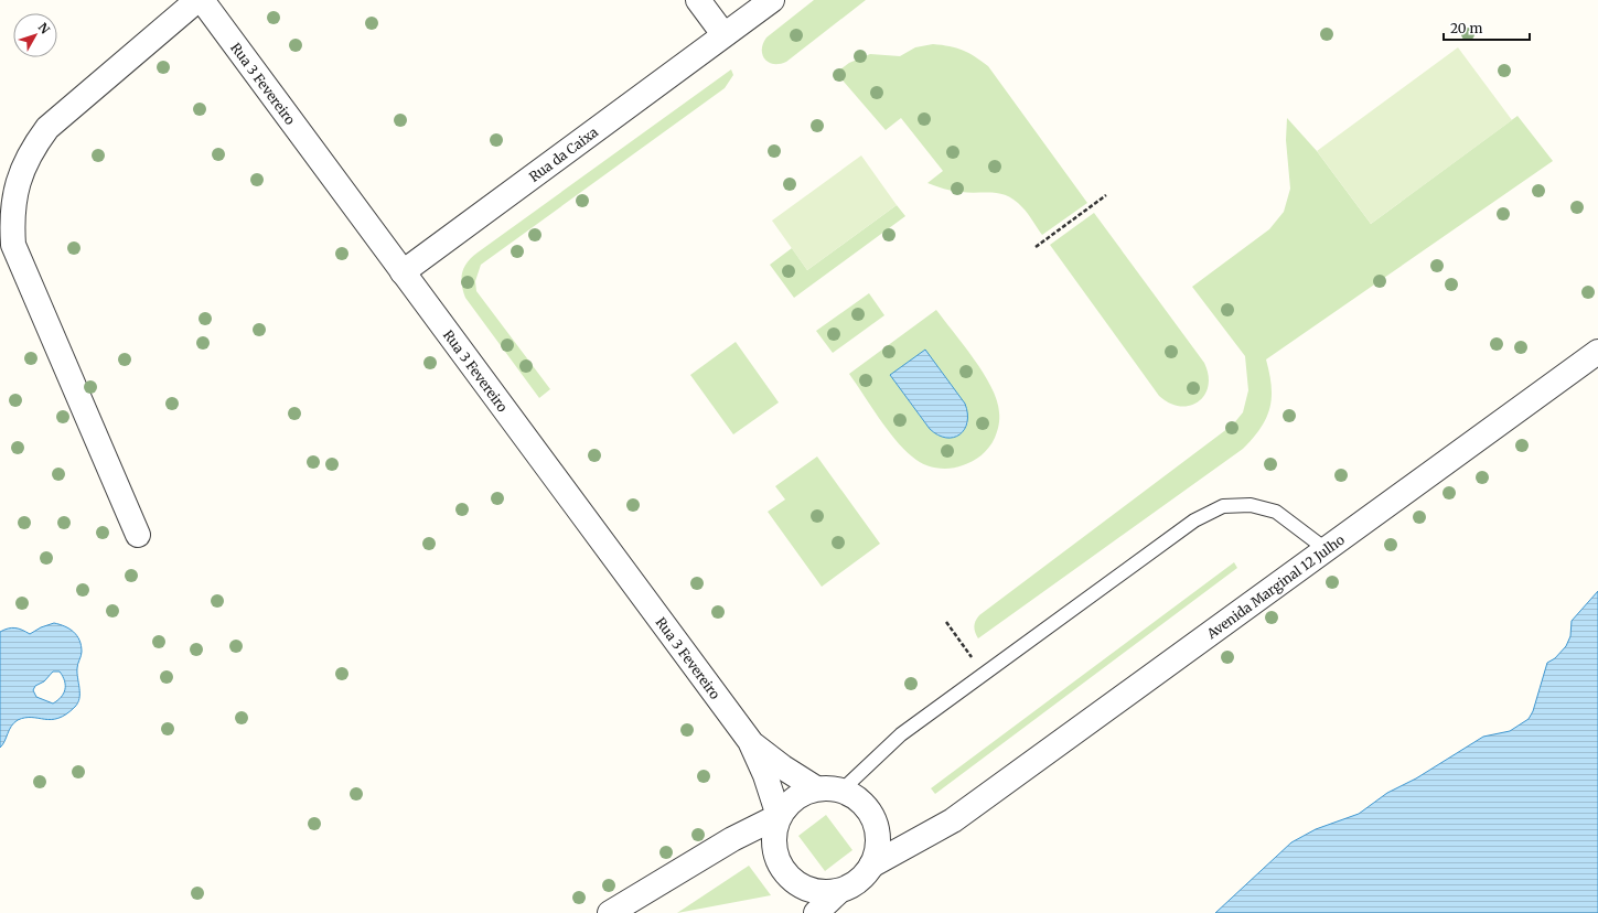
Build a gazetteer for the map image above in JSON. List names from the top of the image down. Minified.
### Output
{"streets":{"street":["Rua 3 Fevereiro","Rua da Caixa","Avenida Marginal 12 Julho"]},"crossings":[["Rua 3 Fevereiro","Rua da Caixa"]],"scale_bar":"20 m","north":"top right"}
